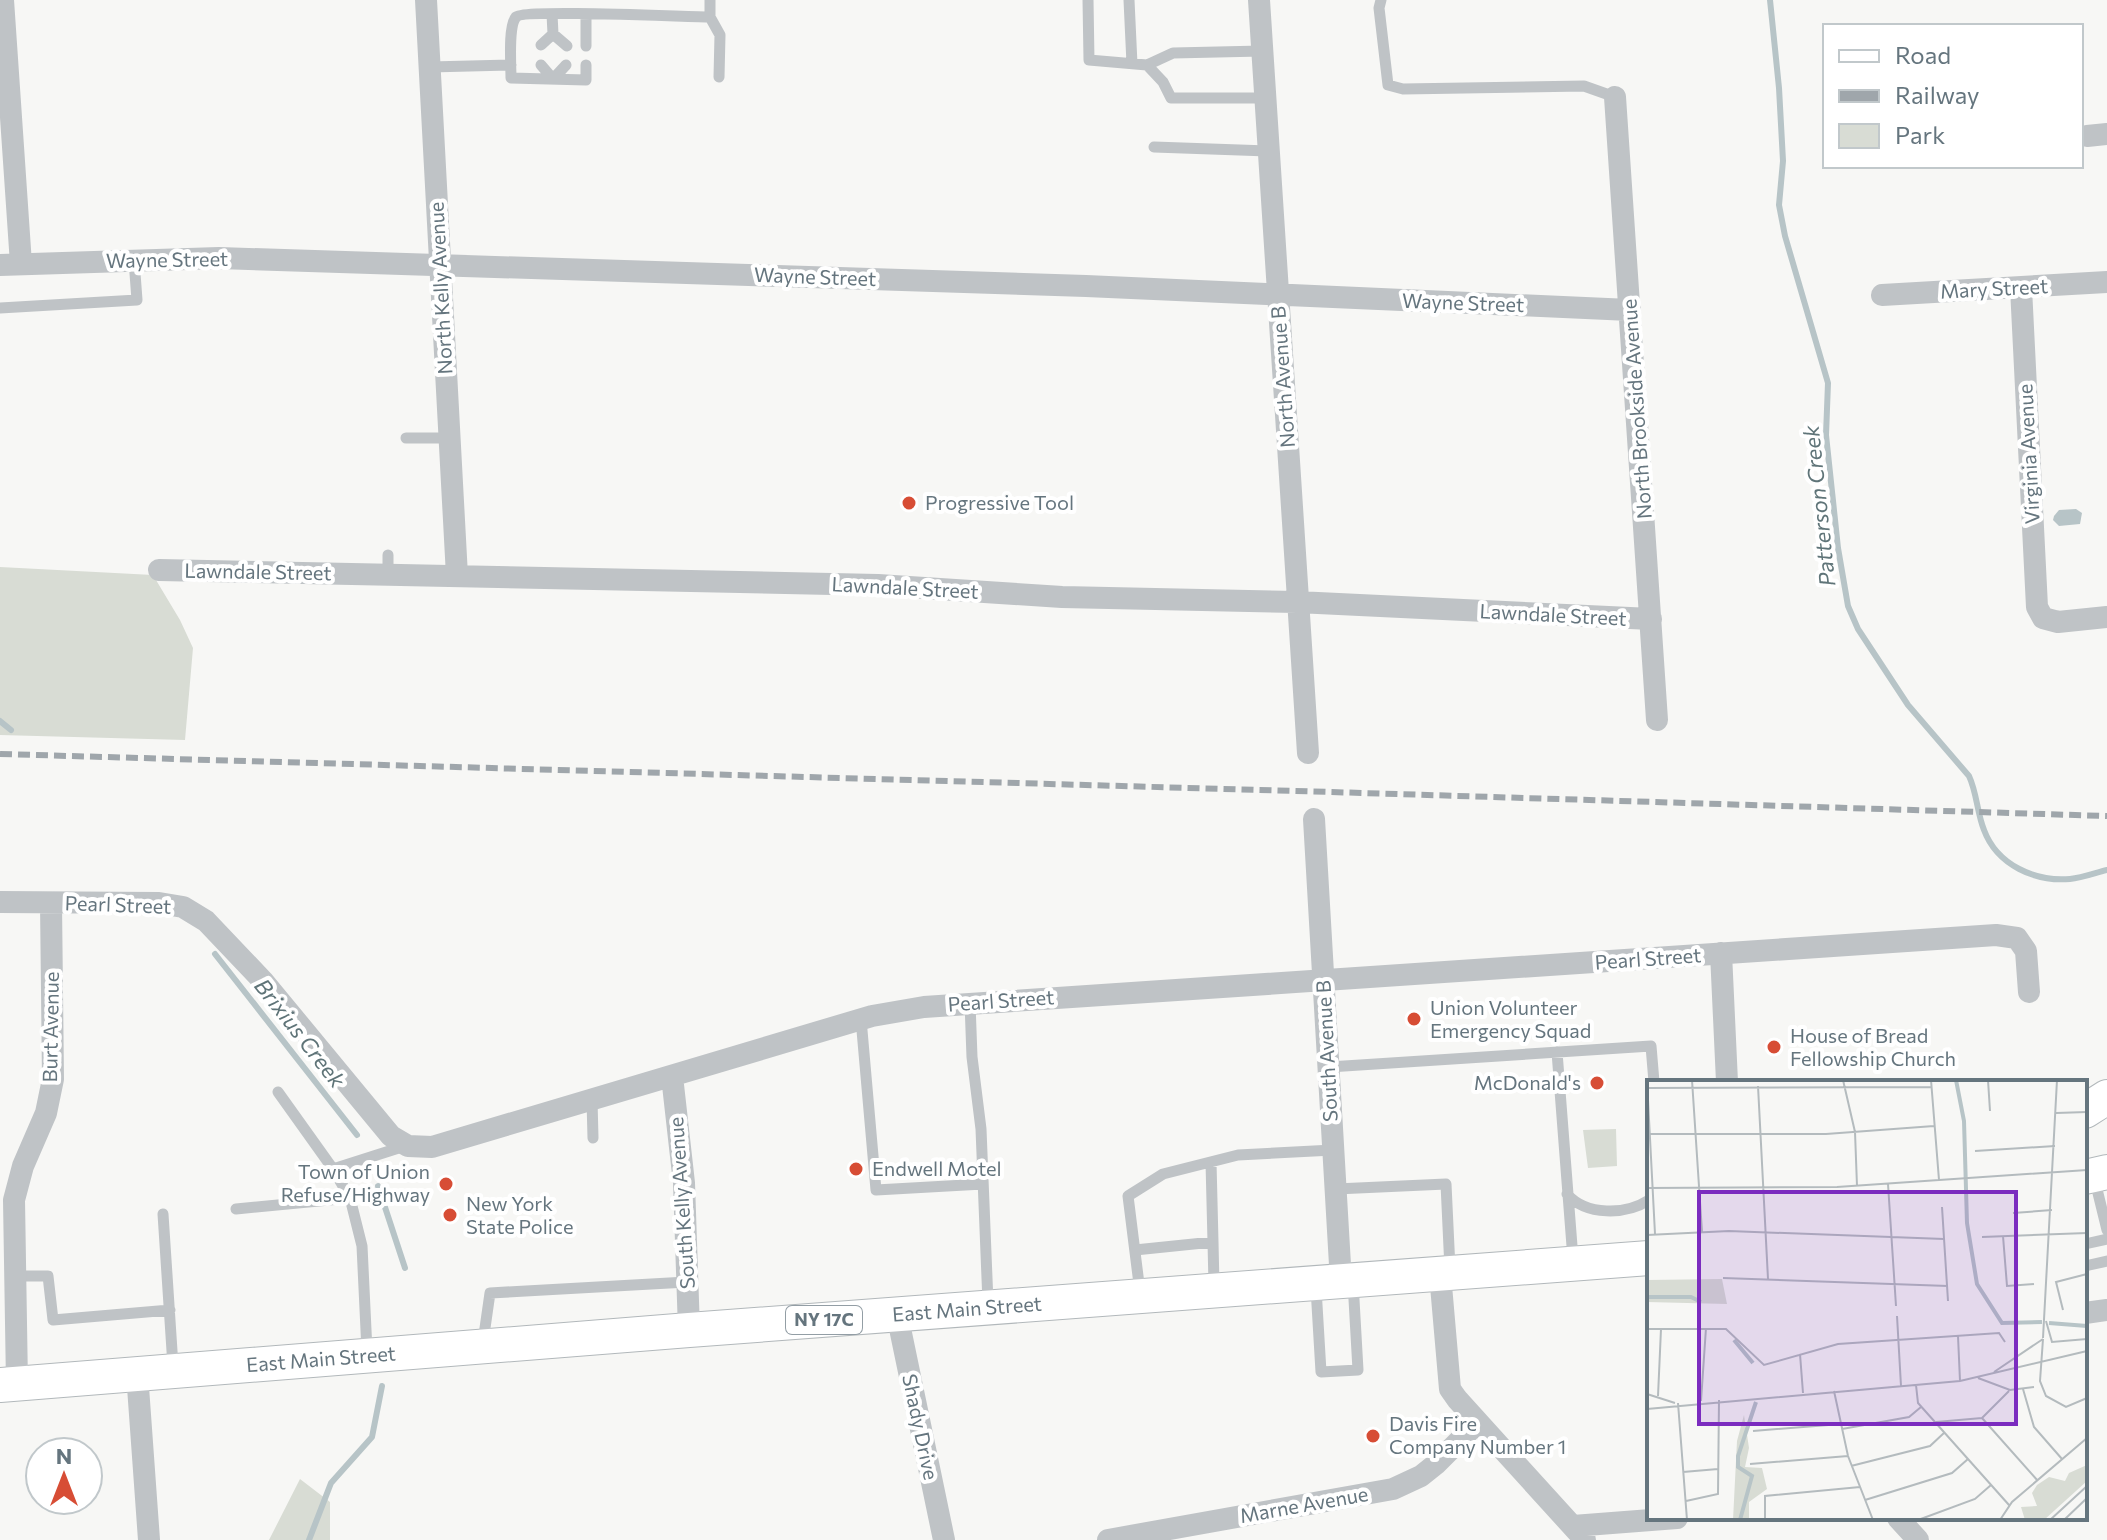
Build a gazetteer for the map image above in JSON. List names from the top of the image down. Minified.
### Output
{"streets":{"main road":["East Main Street","NY 17C"],"street":["Wayne Street","North Kelly Avenue","Mary Street","North Avenue B","North Brookside Avenue","Virginia Avenue","Lawndale Street","Pearl Street","Burt Avenue","South Avenue B","South Kelly Avenue","Shady Drive","Marne Avenue"]},"crossings":[["Wayne Street","North Kelly Avenue"],["Wayne Street","North Avenue B"],["Wayne Street","North Brookside Avenue"],["North Kelly Avenue","Lawndale Street"],["Mary Street","Virginia Avenue"],["North Avenue B","Lawndale Street"],["North Brookside Avenue","Lawndale Street"],["Pearl Street","Burt Avenue"],["Pearl Street","South Avenue B"],["Pearl Street","South Kelly Avenue"],["Burt Avenue","East Main Street"],["South Avenue B","East Main Street"],["South Kelly Avenue","East Main Street"],["East Main Street","Shady Drive"]],"water":["Patterson Creek","Brixius Creek"],"places":["Progressive Tool","Union Volunteer Emergency Squad","House of Bread Fellowship Church","McDonald's","Endwell Motel","Town of Union Refuse/Highway","New York State Police","Davis Fire Company Number 1"],"legend":["Road","Railway","Park"],"north":"top"}
